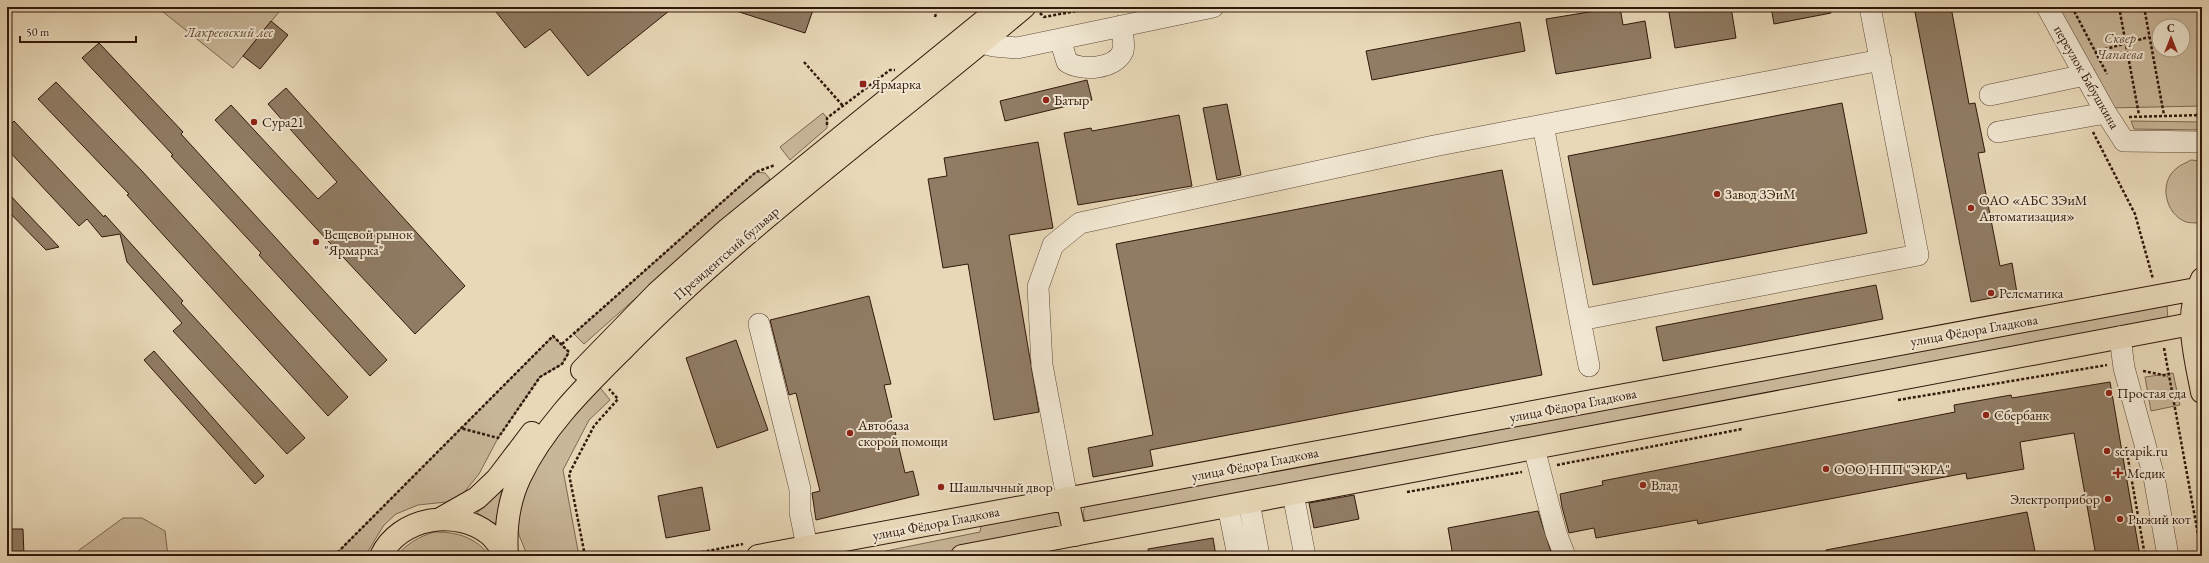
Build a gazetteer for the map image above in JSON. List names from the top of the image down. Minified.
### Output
{"streets":{"main road":["Президентский бульвар","улица Фёдора Гладкова"],"lane":["переулок Бабушкина"]},"parks":["Лакреевский лес","Сквер Чапаева"],"places":{"transit":["Ярмарка"],"other":["Батыр","Сура21","Завод ЗЭиМ","ОАО «АБС ЗЭиМ Автоматизация»","Вещевой рынок \"Ярмарка\"","Релематика","Простая еда","Сбербанк","Автобаза скорой помощи","scrapik.ru","ООО НПП \"ЭКРА\"","Влад","Шашлычный двор","Электроприбор","Рыжий кот"],"health":["Медик"]},"scale_bar":"50 m","north":"top"}
